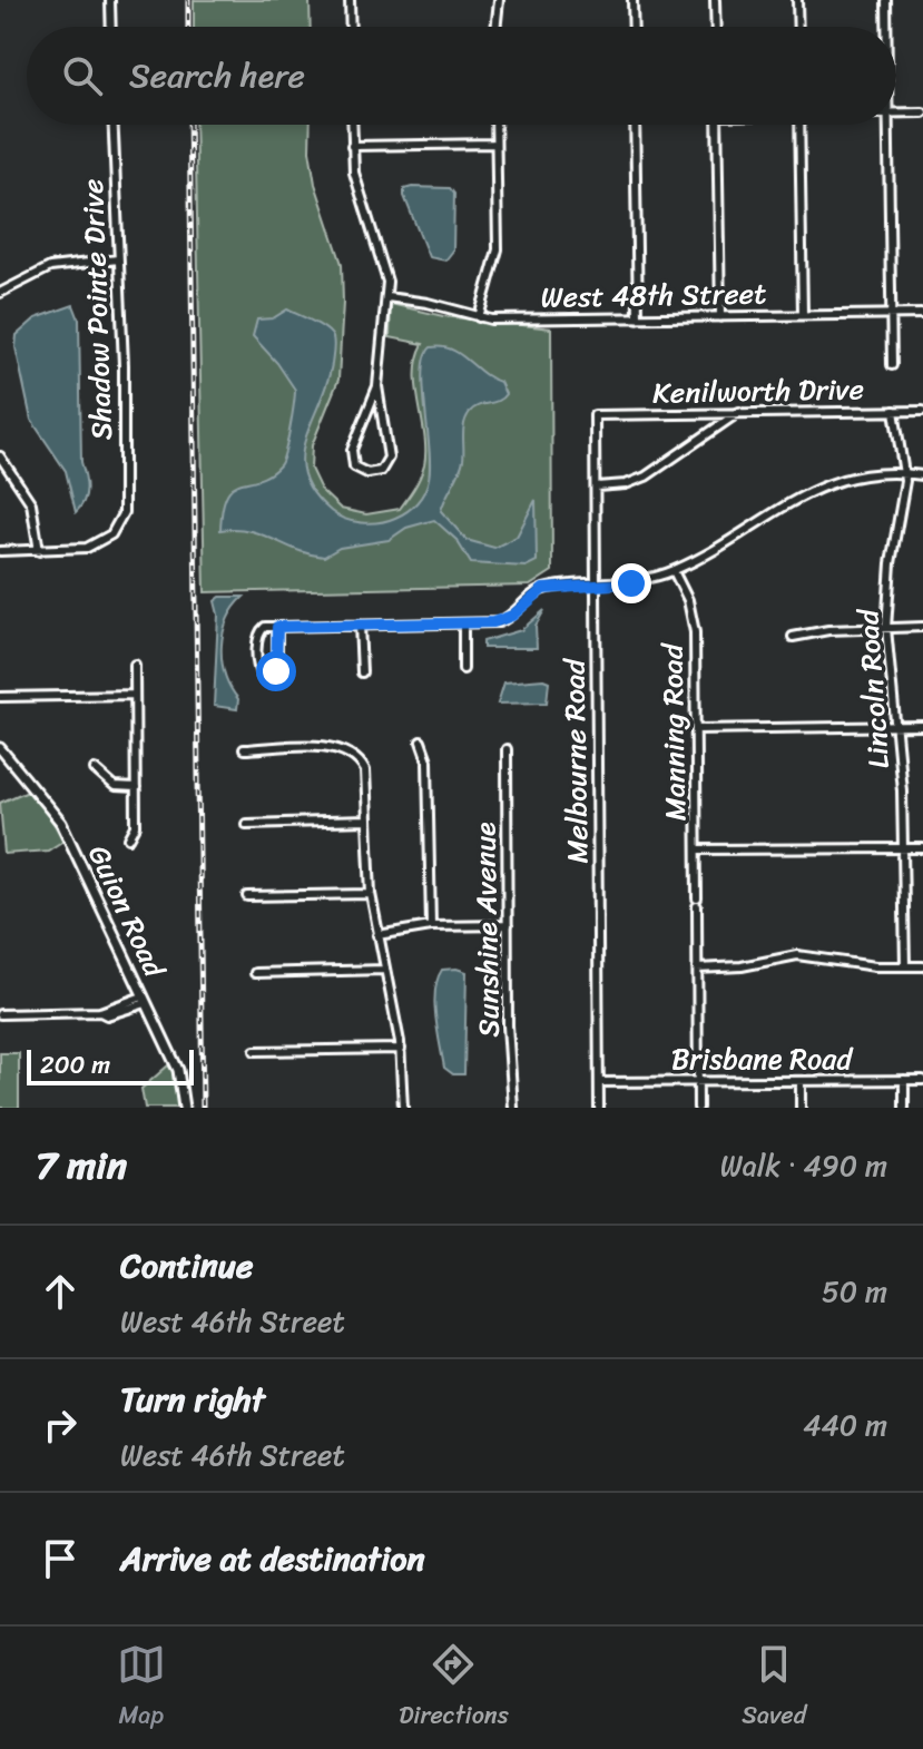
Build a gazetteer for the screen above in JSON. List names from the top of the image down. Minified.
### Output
{"streets":{"street":["West 48th Street","Shadow Pointe Drive","Kenilworth Drive","Lincoln Road","Manning Road","Melbourne Road","Guion Road","Sunshine Avenue","Brisbane Road"]},"crossings":[["Kenilworth Drive","Lincoln Road"],["Kenilworth Drive","Melbourne Road"],["Manning Road","Brisbane Road"],["Melbourne Road","Brisbane Road"]],"scale_bar":"200 m","page":{"search":"Search here","scale":"200 m","heading":["7 min","Walk · 490 m"],"list":[["Continue","West 46th Street","50 m"],["Turn right","West 46th Street","440 m"],"Arrive at destination"],"nav":["Map","Directions","Saved"]}}
